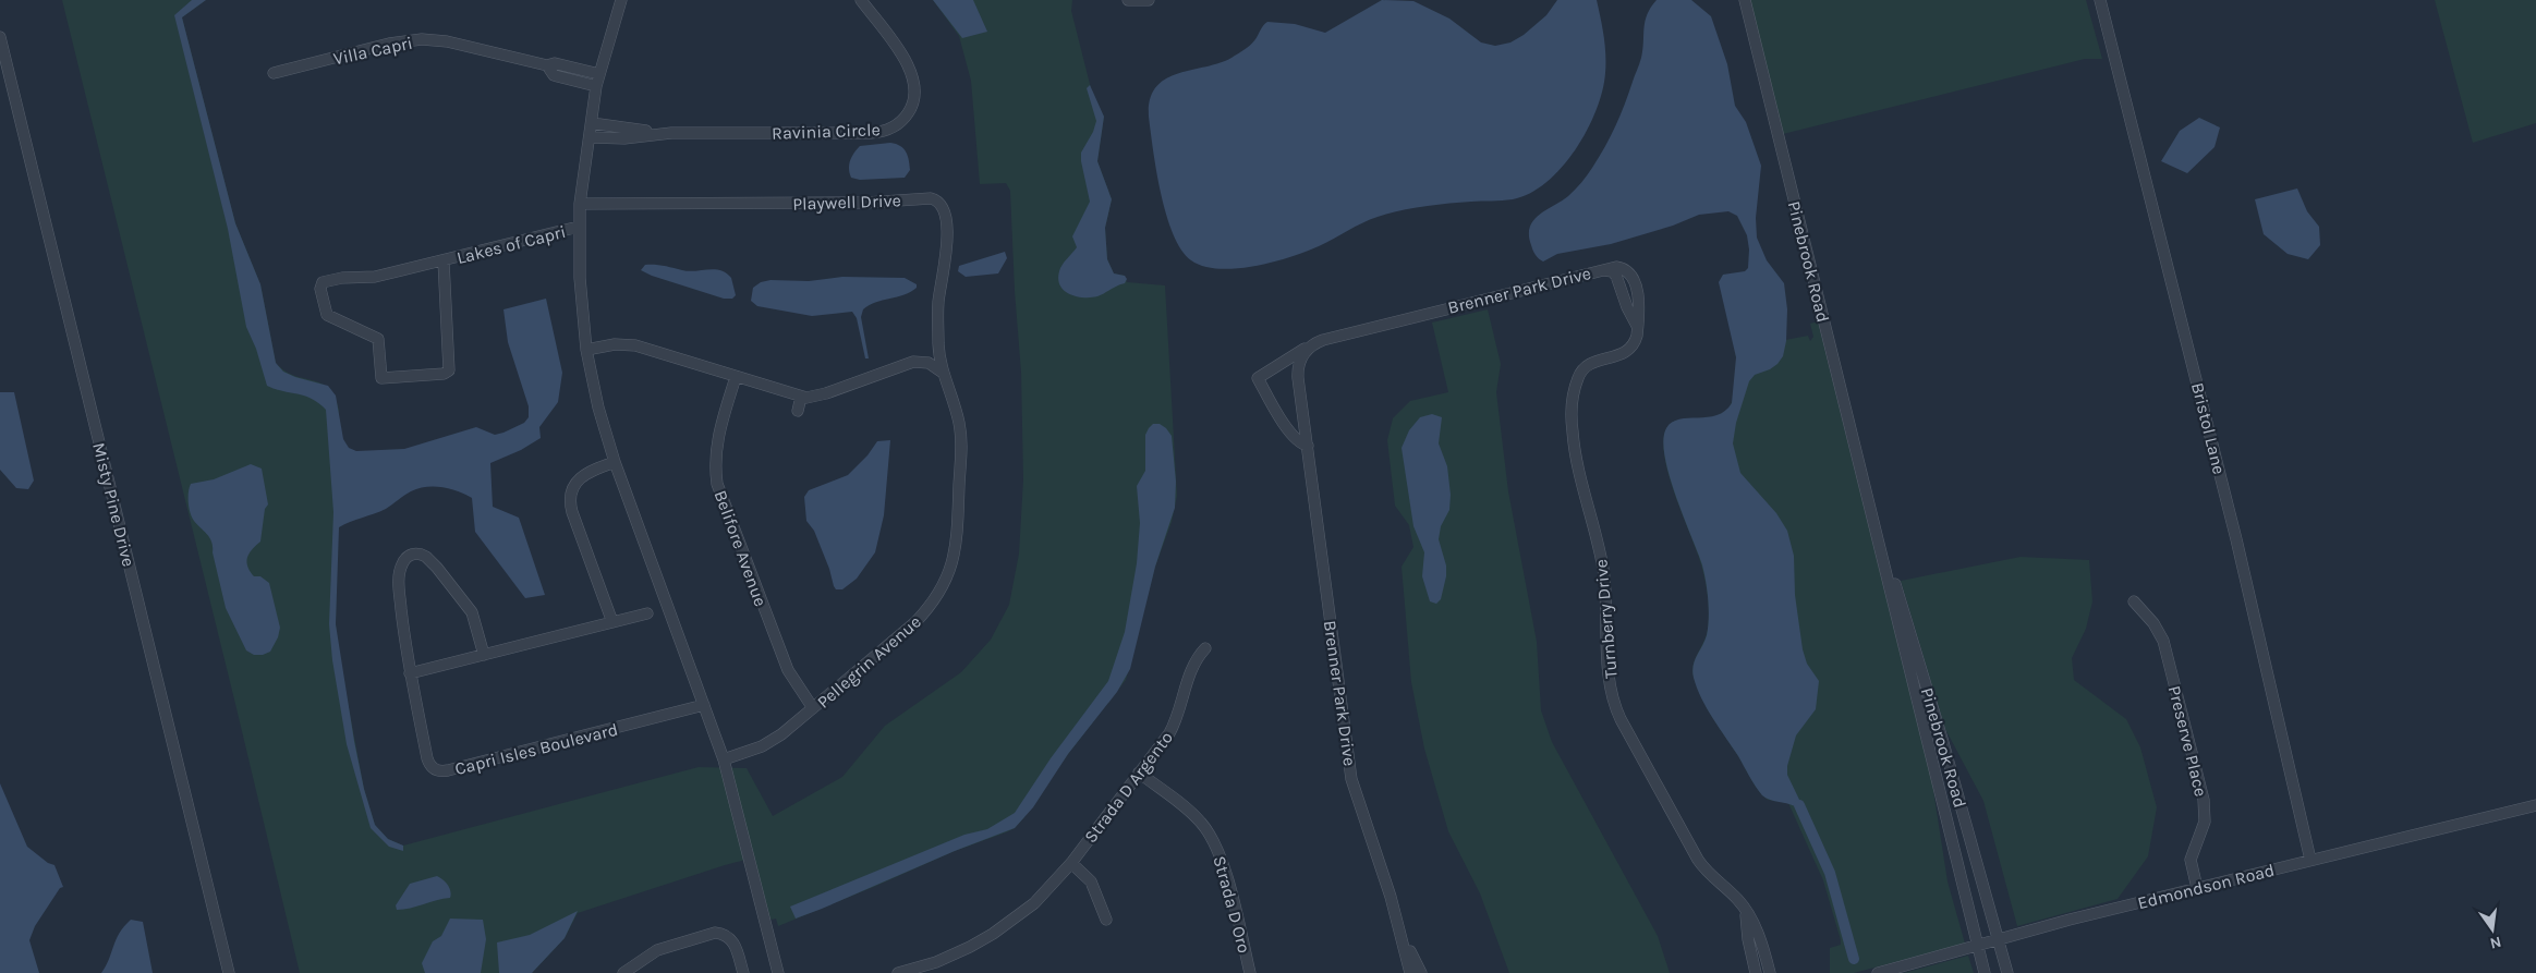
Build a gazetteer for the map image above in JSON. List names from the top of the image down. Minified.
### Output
{"streets":{"street":["Villa Capri","Ravinia Circle","Playwell Drive","Lakes of Capri","Pinebrook Road","Brenner Park Drive","Bristol Lane","Misty Pine Drive","Belifore Avenue","Turnberry Drive","Pellegrin Avenue","Preserve Place","Capri Isles Boulevard","Strada D Argento","Edmondson Road","Strada D Oro"]},"crossings":[["Playwell Drive","Pellegrin Avenue"],["Pinebrook Road","Edmondson Road"],["Brenner Park Drive","Turnberry Drive"],["Bristol Lane","Edmondson Road"],["Belifore Avenue","Pellegrin Avenue"],["Preserve Place","Edmondson Road"],["Strada D Argento","Strada D Oro"]],"north":"bottom"}
